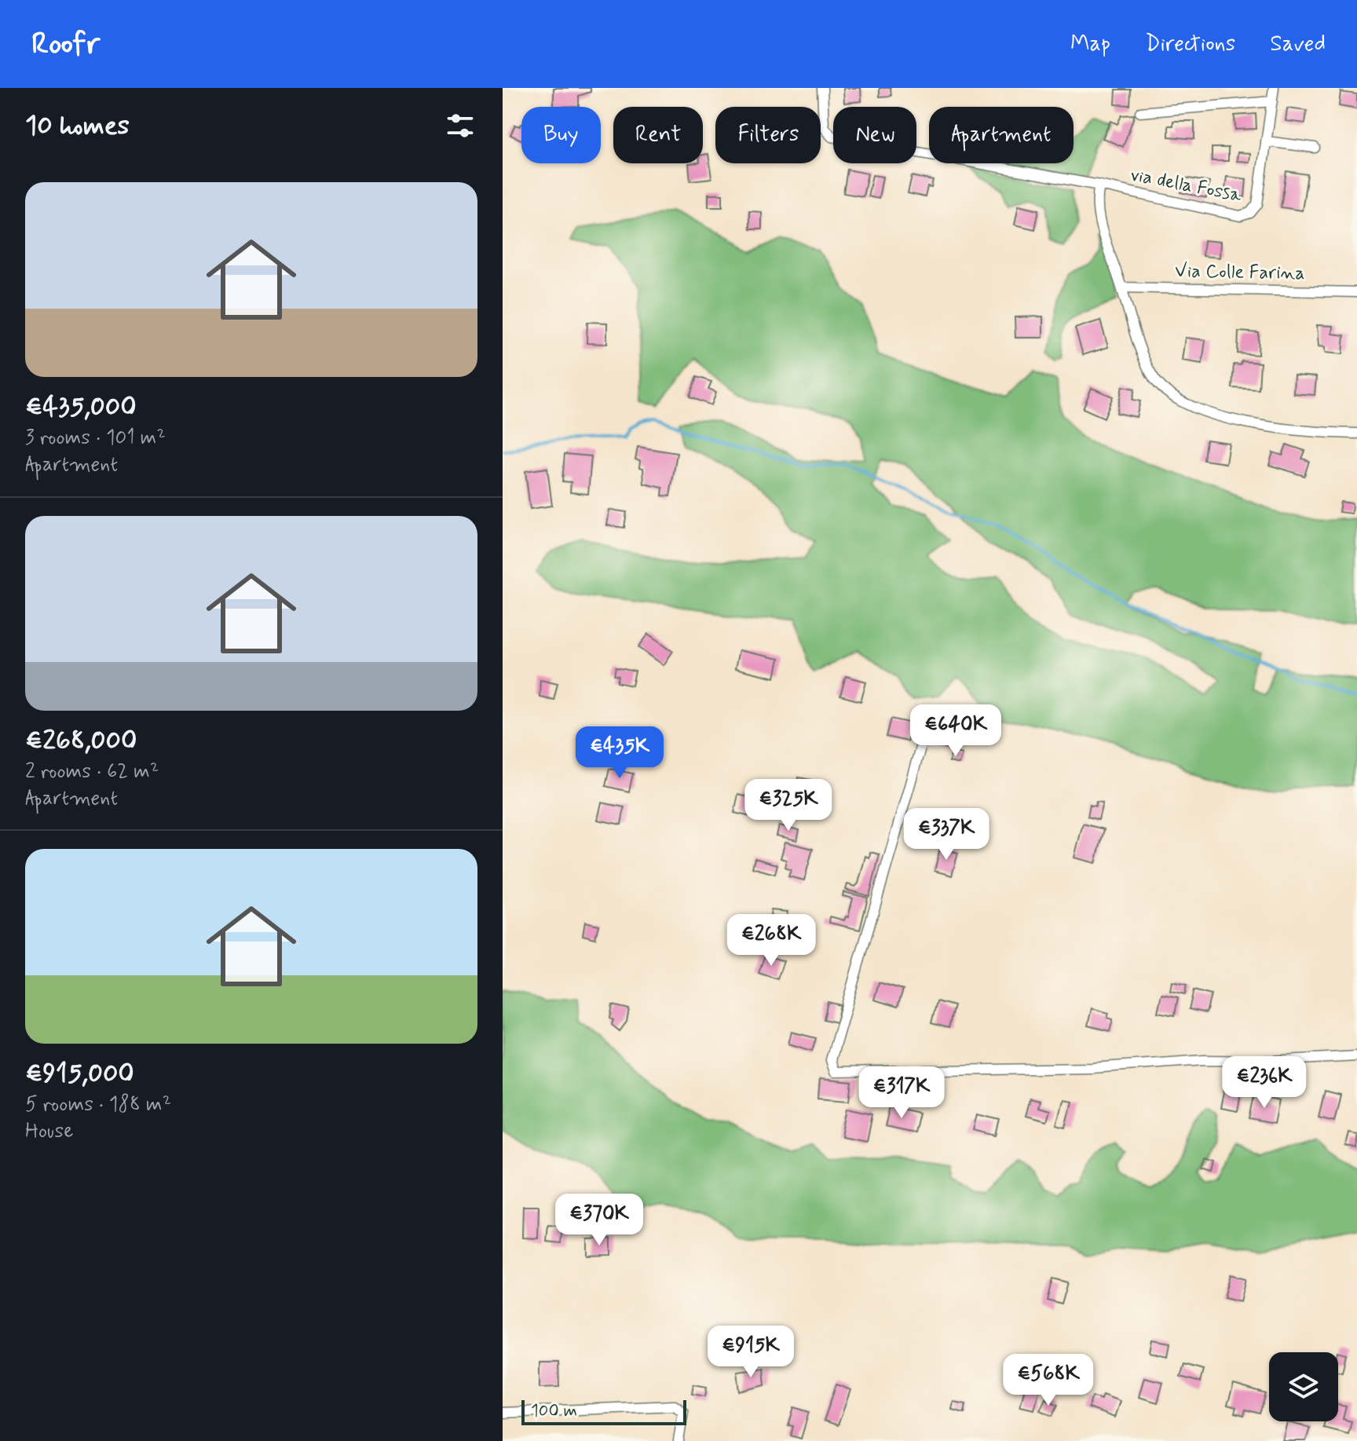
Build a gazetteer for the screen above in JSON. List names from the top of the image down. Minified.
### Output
{"streets":{"street":["via della Fossa","Via Colle Farina"]},"scale_bar":"100 m","page":{"header":"Roofr","nav":["Map","Directions","Saved"],"heading":"10 homes","chip":["Buy","Rent","Filters","New","Apartment"],"list":[{"name":"€435,000","note":"3 rooms · 101 m² · Apartment"},{"name":"€268,000","note":"2 rooms · 62 m² · Apartment"},{"name":"€915,000","note":"5 rooms · 188 m² · House"}],"price":["€640K","€435K","€325K","€337K","€268K","€236K","€317K","€370K","€915K","€568K"],"scale":"100 m"}}
